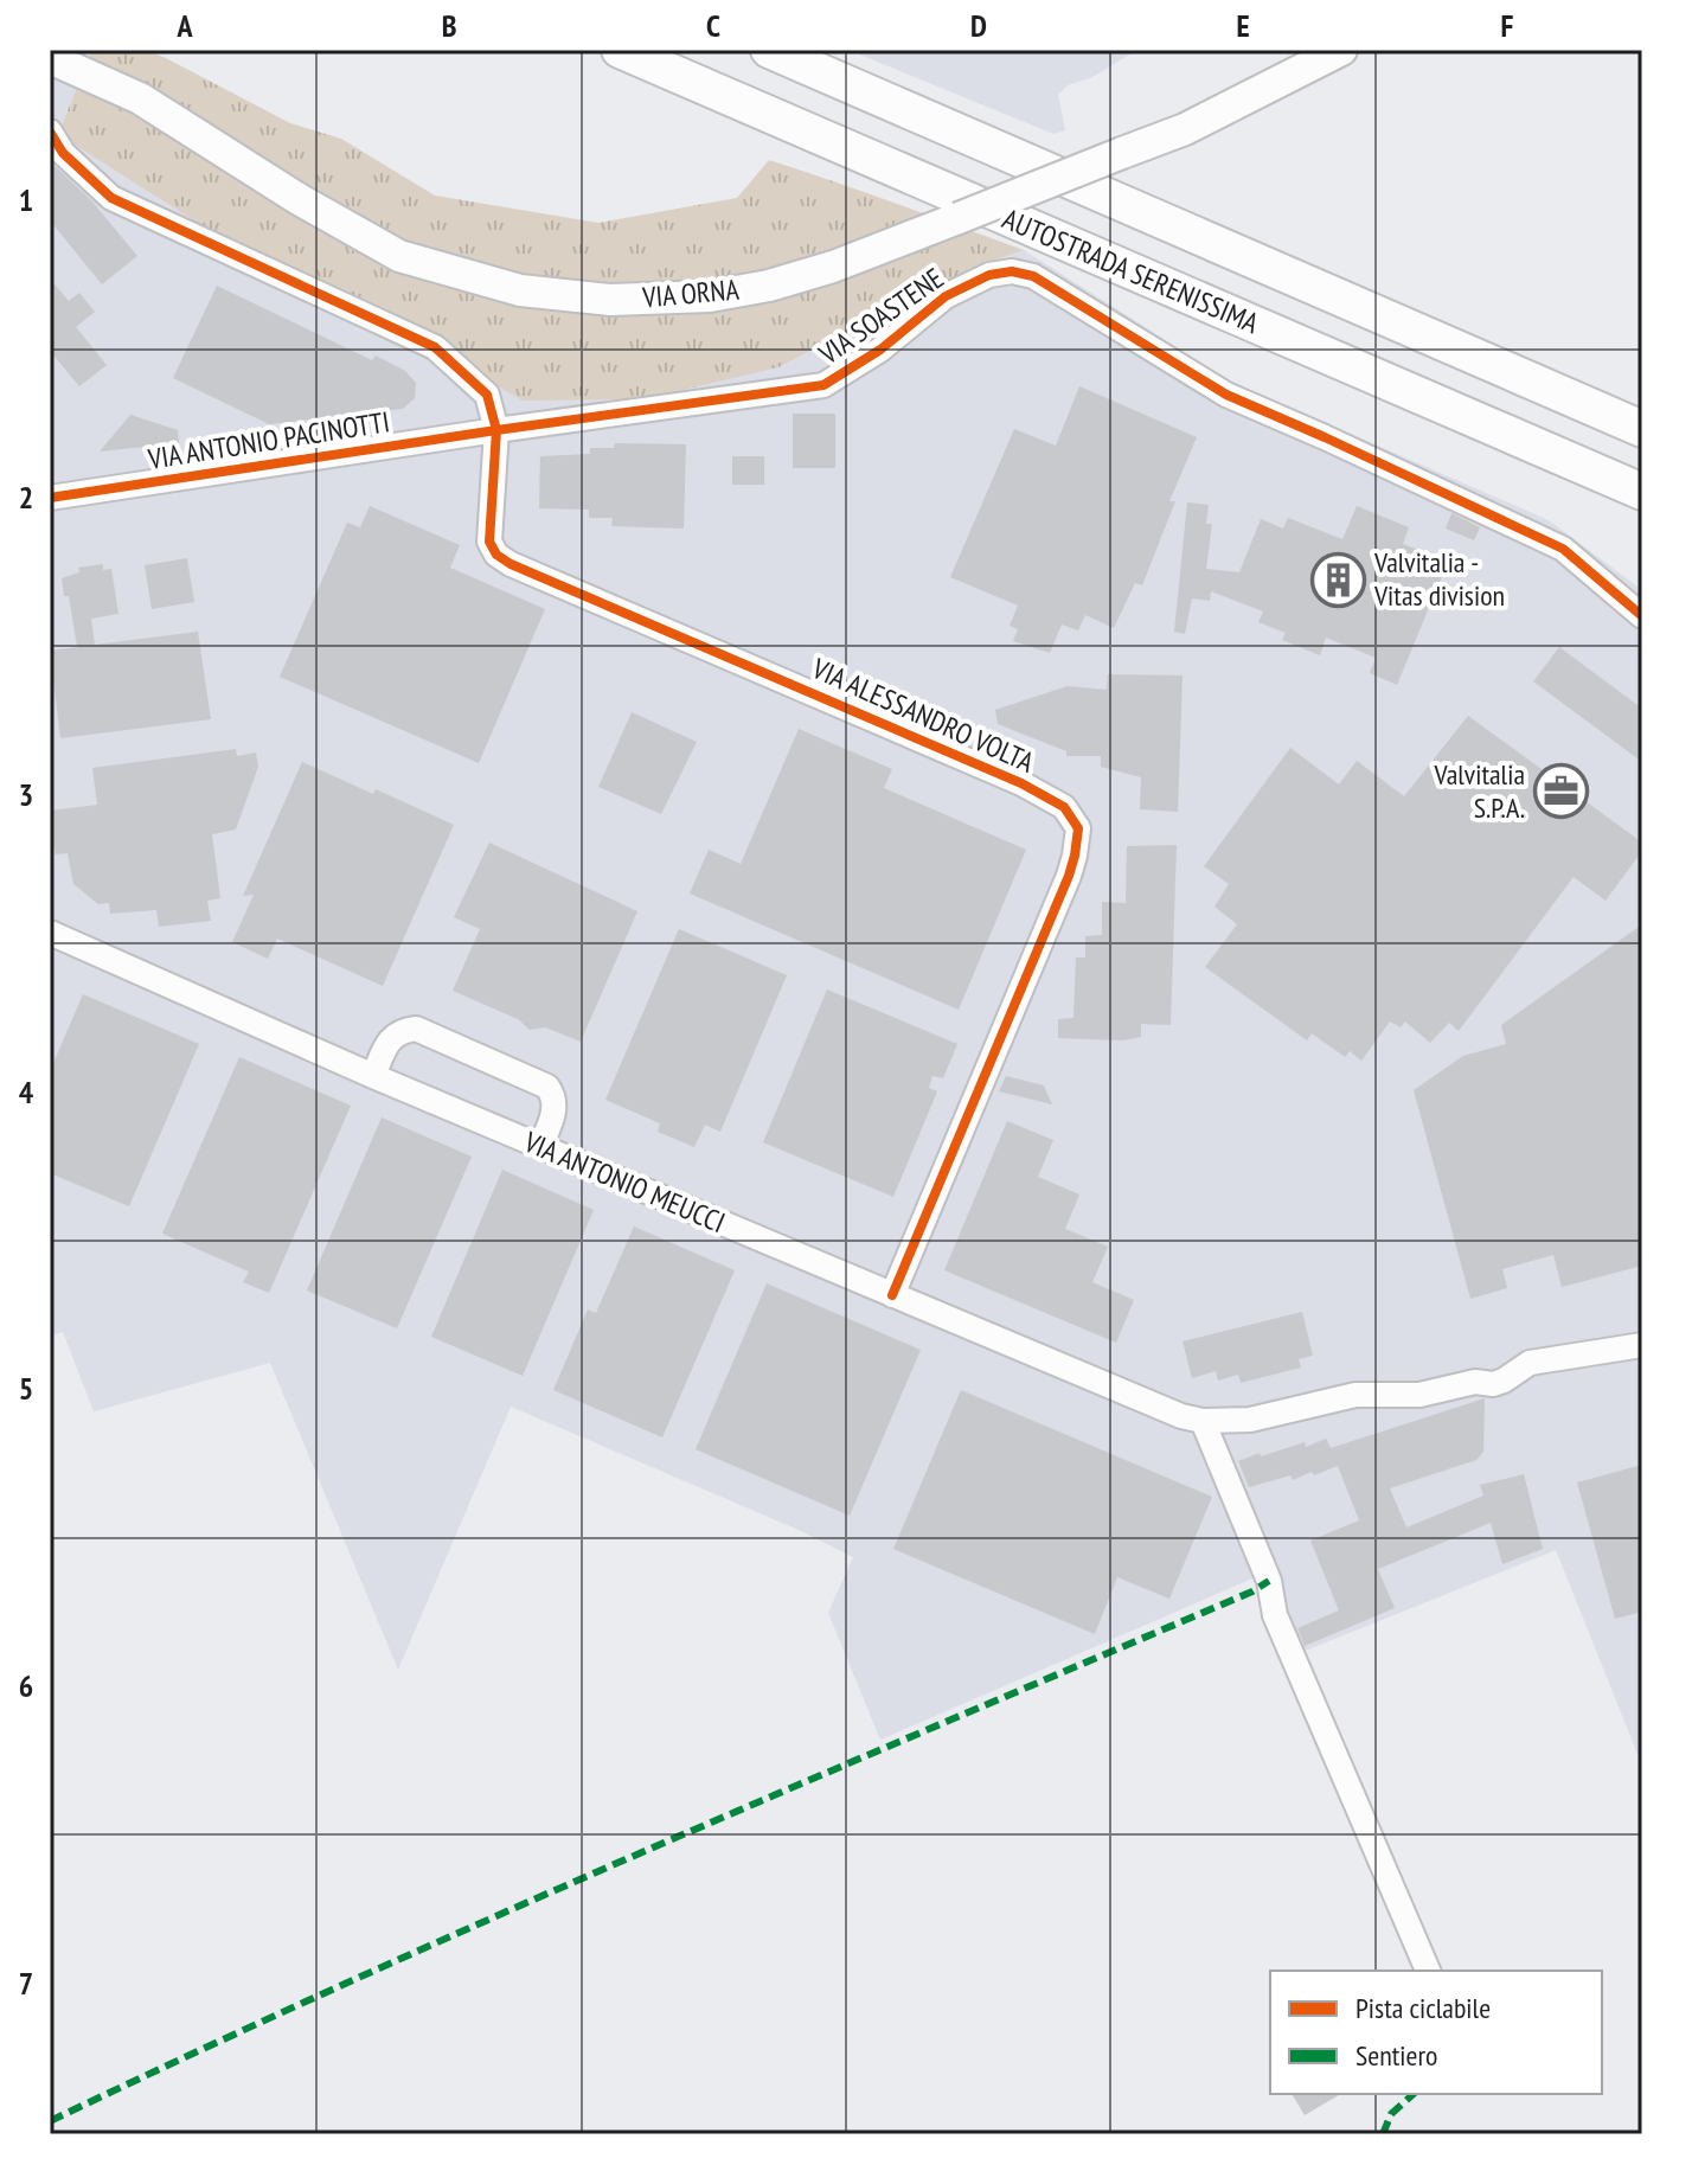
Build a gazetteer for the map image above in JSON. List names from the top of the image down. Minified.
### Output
{"streets":{"highway":["AUTOSTRADA SERENISSIMA"],"main road":["VIA ORNA"],"street":["VIA SOASTENE","VIA ANTONIO PACINOTTI","VIA ALESSANDRO VOLTA","VIA ANTONIO MEUCCI"]},"crossings":[["VIA SOASTENE","VIA ANTONIO PACINOTTI"],["VIA SOASTENE","VIA ALESSANDRO VOLTA"],["VIA ANTONIO PACINOTTI","VIA ALESSANDRO VOLTA"],["VIA ALESSANDRO VOLTA","VIA ANTONIO MEUCCI"]],"places":{"building":["Valvitalia - Vitas division"],"office":["Valvitalia S.P.A."]},"legend":["Pista ciclabile","Sentiero"],"grid":{"columns":["A","B","C","D","E","F"],"rows":["1","2","3","4","5","6","7"]}}
